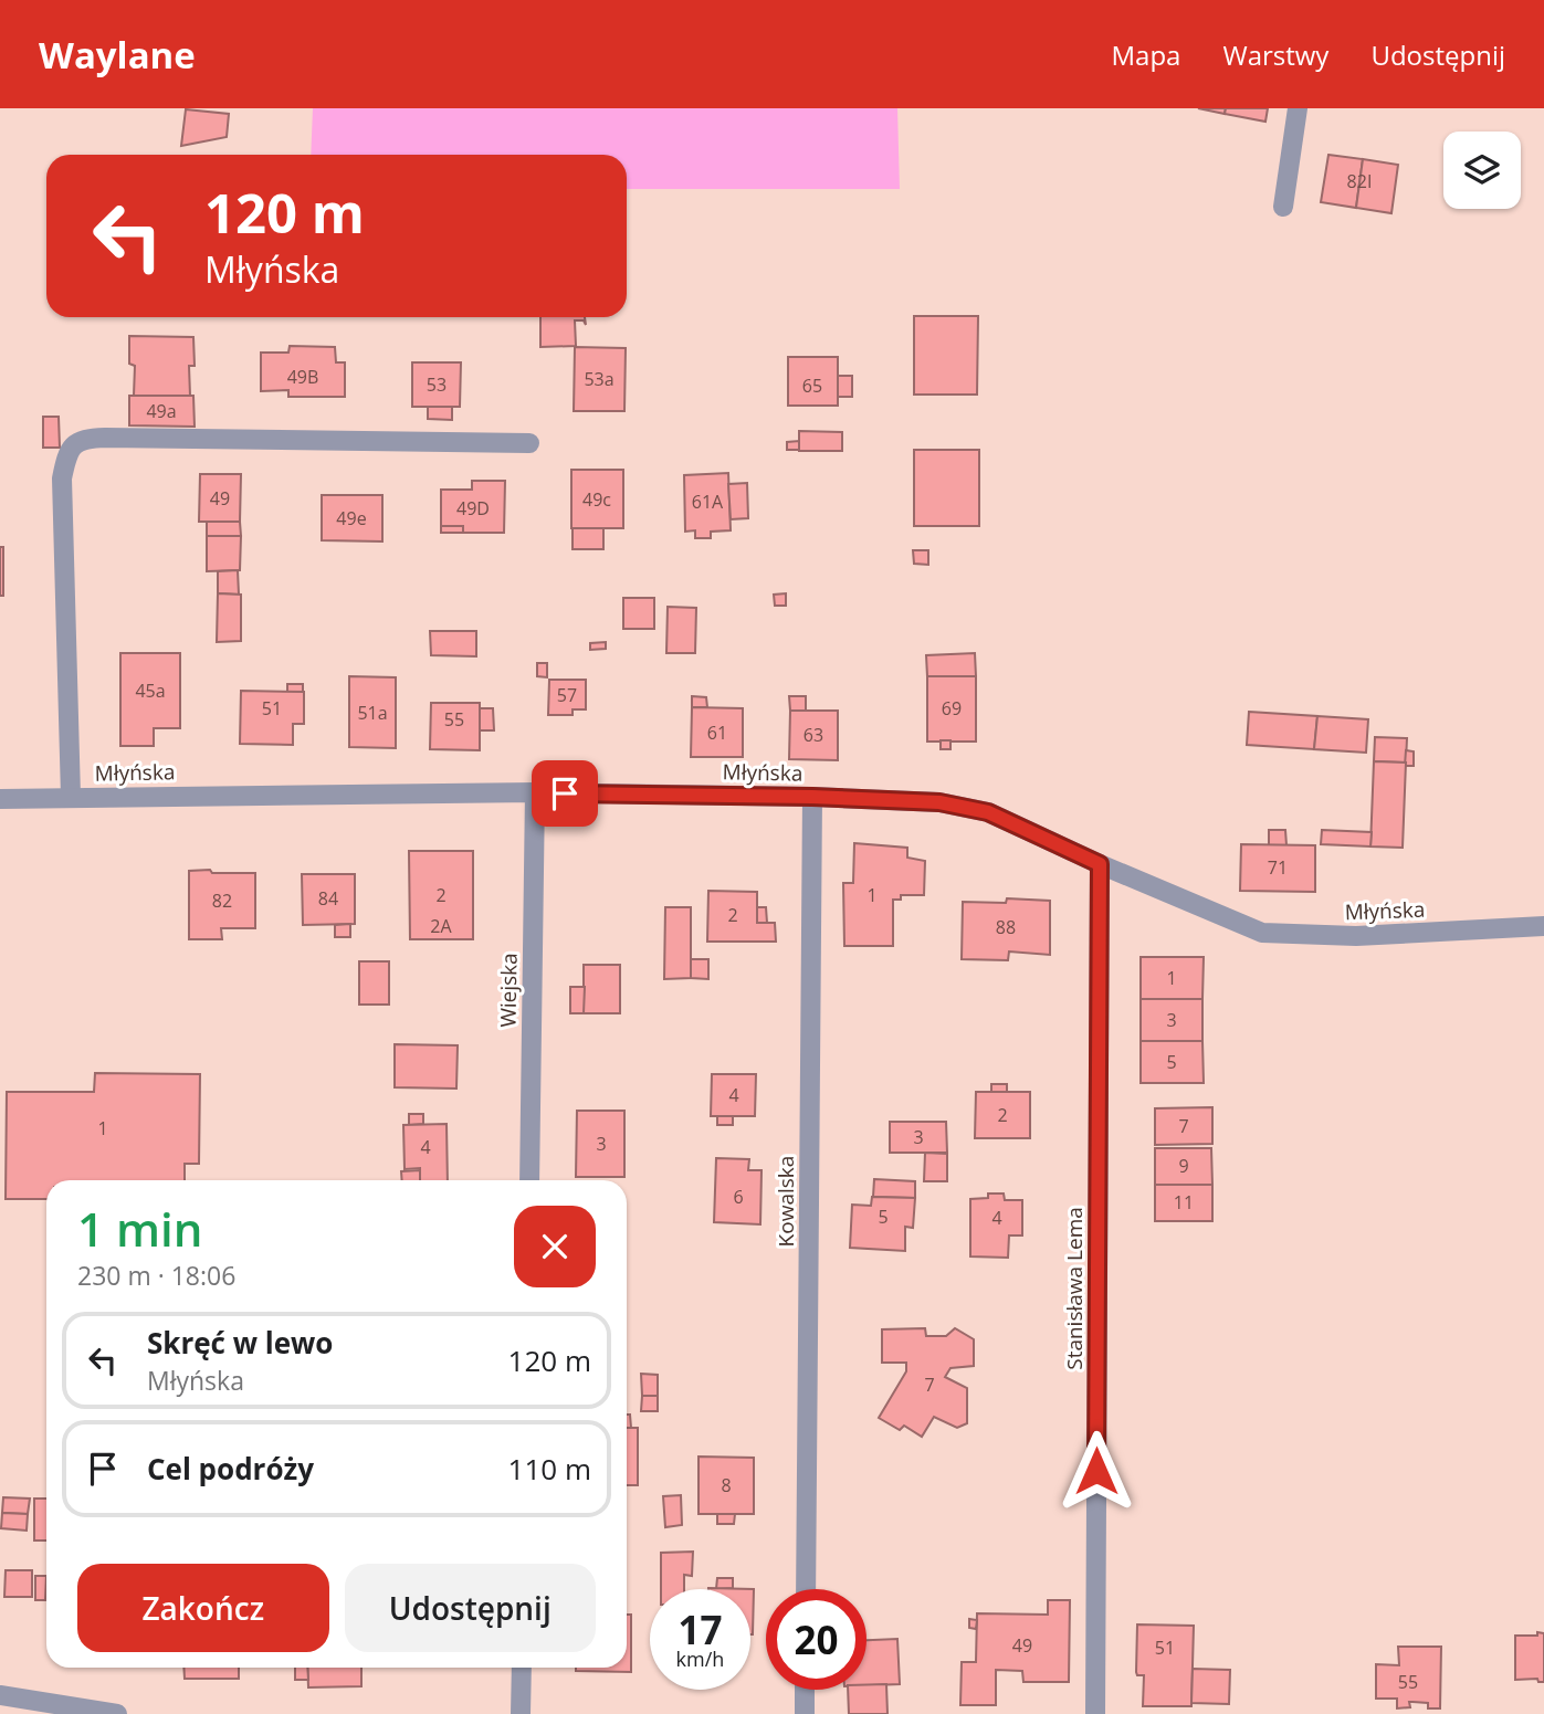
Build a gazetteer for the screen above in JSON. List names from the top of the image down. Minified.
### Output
{"streets":{"street":["Młyńska","Wiejska","Kowalska","Stanisława Lema"]},"crossings":[["Młyńska","Wiejska"],["Młyńska","Kowalska"],["Młyńska","Stanisława Lema"]],"house_numbers":["82I","49B","53a","53","65","49a","49","49c","61A","49D","49e","45a","57","51","69","51a","55","61","63","71","2","1","84","82","2","2A","88","1","3","5","4","2","7","1","3","3","4","9","6","11","5","4","7","8","49","51","55"],"page":{"header":"Waylane","nav":["Mapa","Warstwy","Udostępnij"],"turn":["120 m","Młyńska"],"heading":["1 min","230 m · 18:06"],"list":[{"name":"Skręć w lewo","note":"Młyńska","value":"120 m"},{"name":"Cel podróży","value":"110 m"}],"buttons":["Zakończ","Udostępnij"],"speed":"17 km/h","limit":"20"}}
